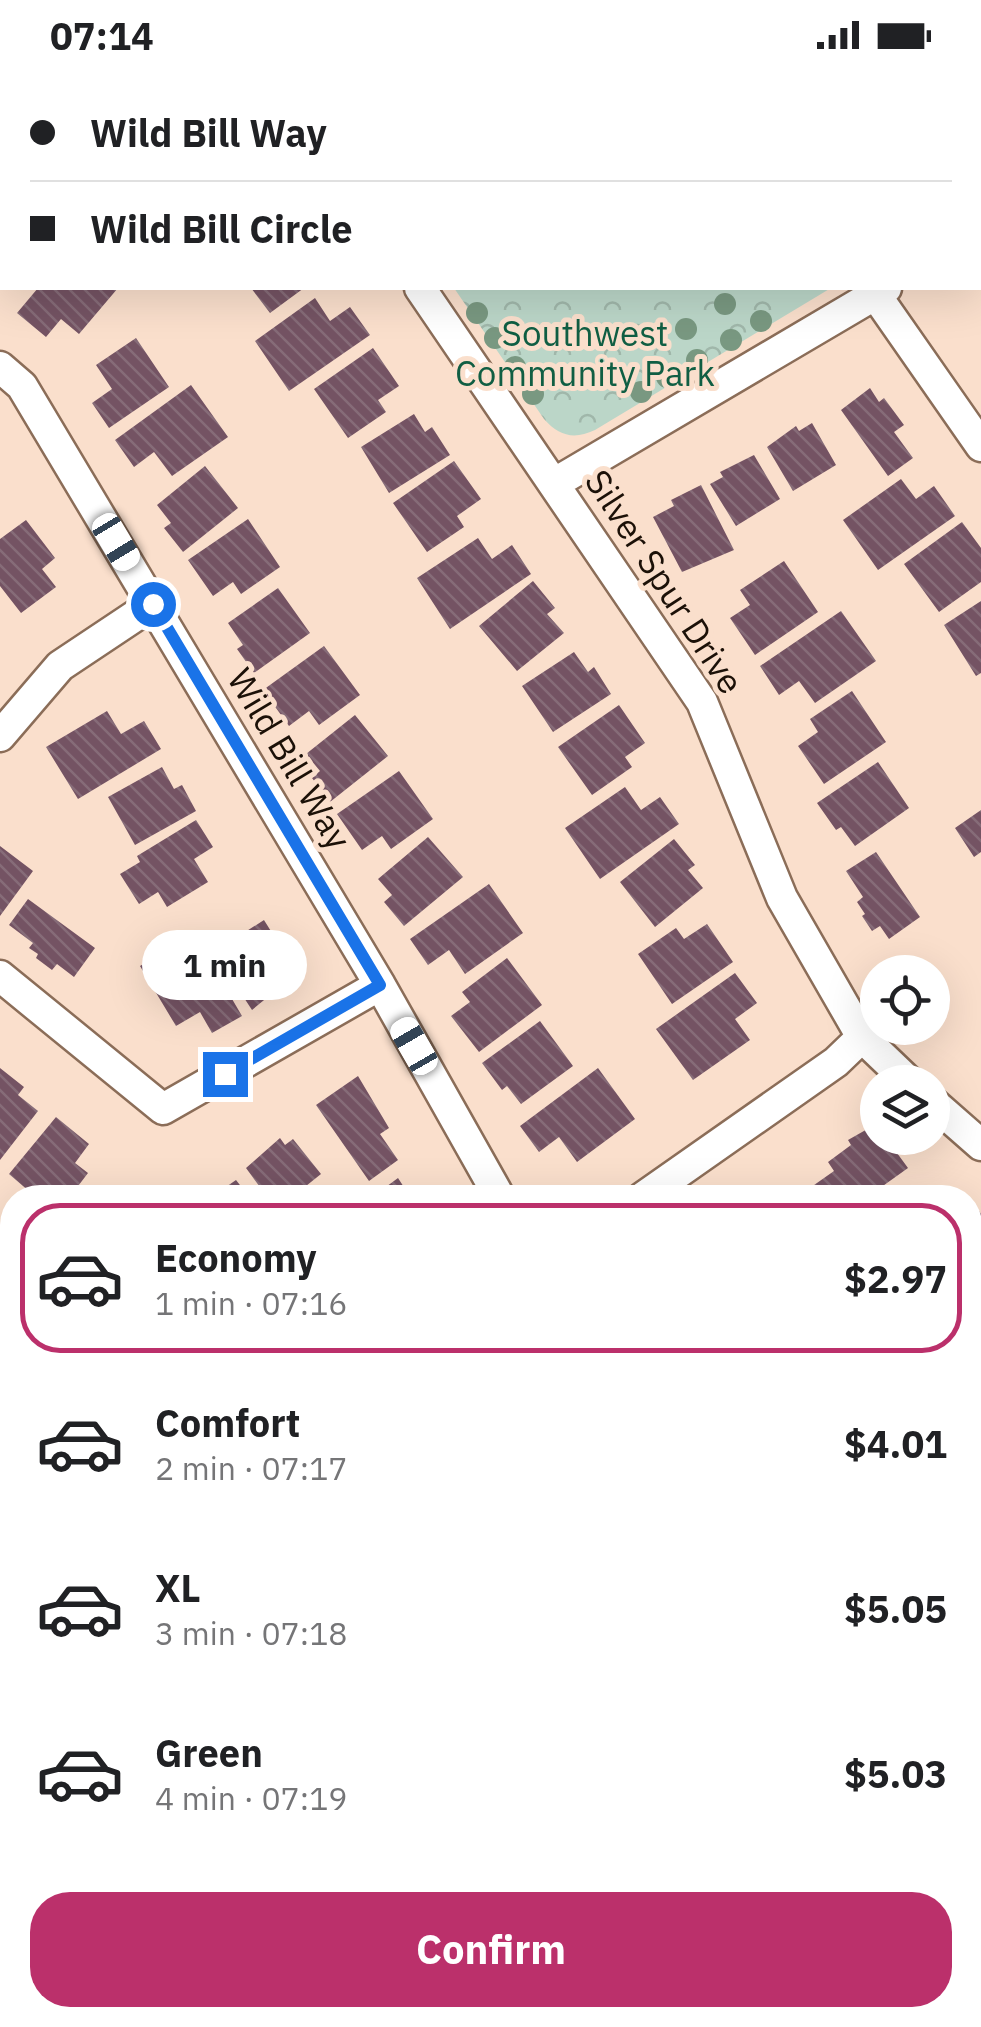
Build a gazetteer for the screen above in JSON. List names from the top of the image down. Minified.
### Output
{"streets":{"street":["Silver Spur Drive","Wild Bill Way"]},"parks":["Southwest Community Park"],"page":{"status":"07:14","banner":["Wild Bill Way","Wild Bill Circle"],"bubble":"1 min","list":[{"name":"Economy","note":"1 min · 07:16","value":"$2.97"},{"name":"Comfort","note":"2 min · 07:17","value":"$4.01"},{"name":"XL","note":"3 min · 07:18","value":"$5.05"},{"name":"Green","note":"4 min · 07:19","value":"$5.03"}],"buttons":"Confirm"}}
